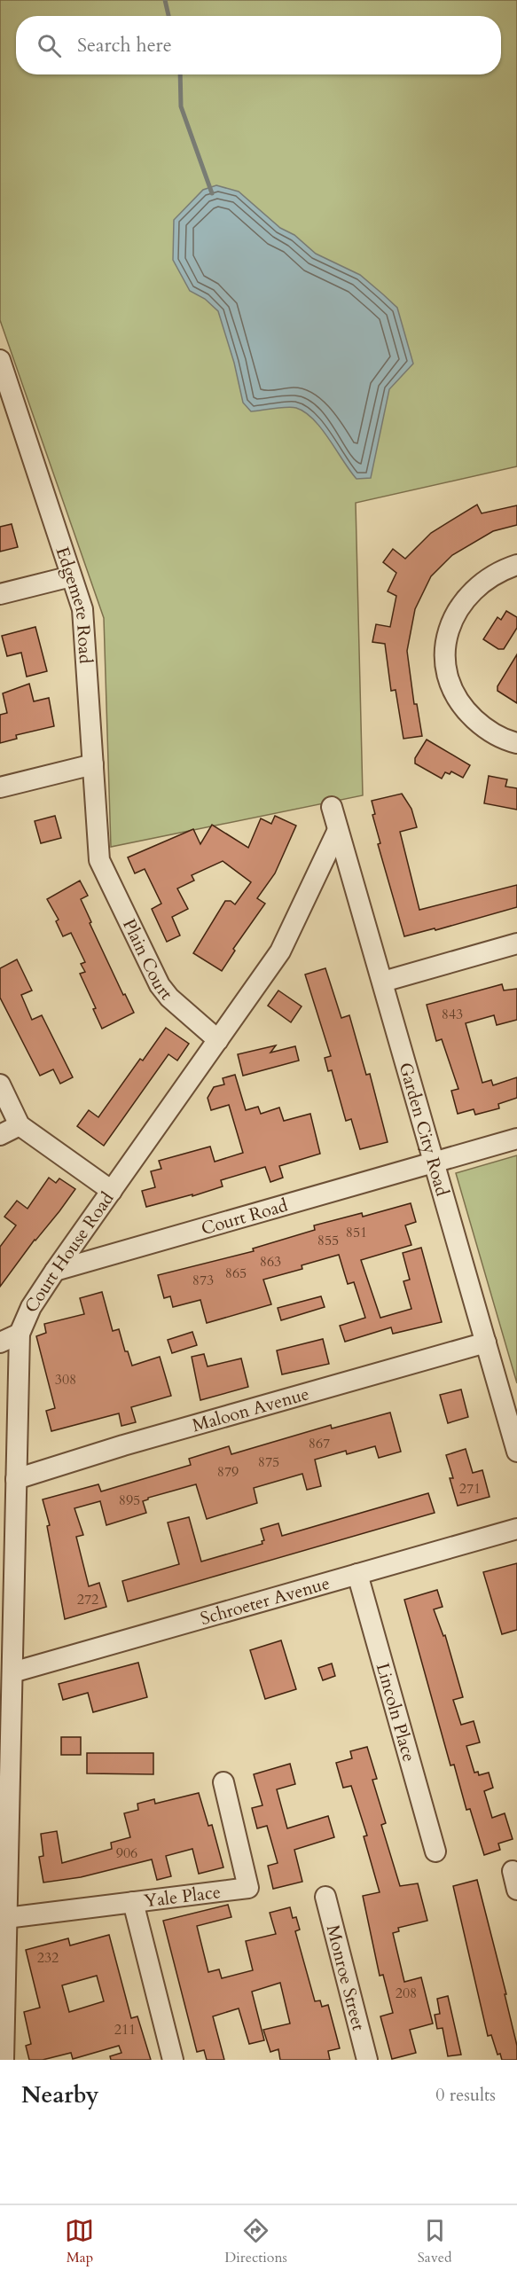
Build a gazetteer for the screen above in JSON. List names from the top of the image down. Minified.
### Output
{"streets":{"street":["Edgemere Road","Plain Court","Garden City Road","Court Road","Court House Road","Maloon Avenue","Schroeter Avenue","Lincoln Place","Yale Place","Monroe Street"]},"crossings":[["Edgemere Road","Plain Court"],["Plain Court","Court House Road"],["Garden City Road","Court Road"],["Garden City Road","Court House Road"],["Garden City Road","Maloon Avenue"],["Court Road","Court House Road"],["Court House Road","Maloon Avenue"],["Court House Road","Schroeter Avenue"],["Court House Road","Yale Place"],["Schroeter Avenue","Lincoln Place"]],"house_numbers":["843","851","855","863","865","873","308","867","875","879","271","895","272","906","232","208","211"],"page":{"search":"Search here","heading":["Nearby","0 results"],"nav":["Map","Directions","Saved"]}}
